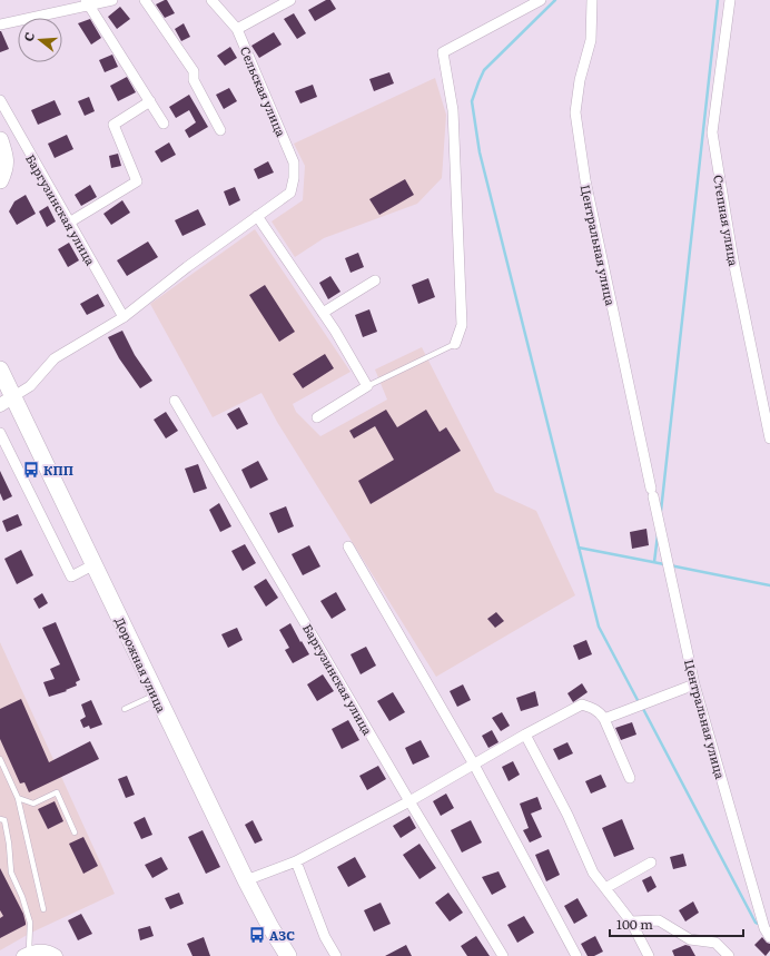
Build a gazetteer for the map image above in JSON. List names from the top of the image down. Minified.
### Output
{"streets":{"main road":["Дорожная улица"],"street":["Сельская улица","Баргузинская улица","Степная улица","Центральная улица"]},"places":{"bus stop":["КПП","АЗС"]},"scale_bar":"100 m","north":"left"}
